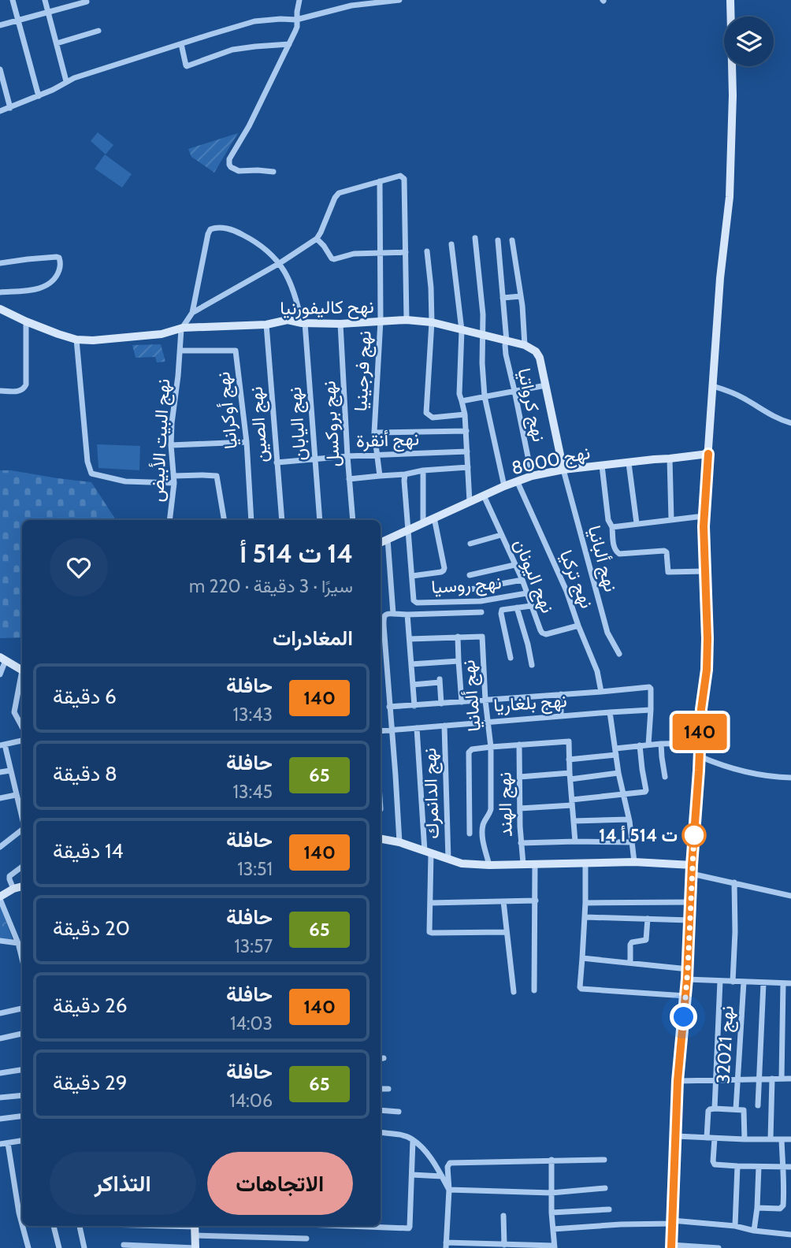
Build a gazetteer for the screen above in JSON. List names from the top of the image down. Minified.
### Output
{"streets":{"street":["نهح كاليفورنيا","نهج فرجينيا","نهج كرواتيا","نهج أوكرانيا","نهج اليابان","نهج بروكسل","نهج الصين","نهج أنقرة","نهج البيت الأبيض","نهج 8000","نهج ألبانيا","نهج اليونان","نهج تركيا","نهج روسيا","نهج ألمانيا","نهج بلغاريا","نهج الدانمرك","نهج الهند","نهج 32021"]},"crossings":[["نهح كاليفورنيا","نهج فرجينيا"],["نهح كاليفورنيا","نهج كرواتيا"],["نهح كاليفورنيا","نهج اليابان"],["نهح كاليفورنيا","نهج بروكسل"],["نهح كاليفورنيا","نهج الصين"],["نهح كاليفورنيا","نهج البيت الأبيض"],["نهج فرجينيا","نهج أنقرة"],["نهج كرواتيا","نهج 8000"],["نهج أوكرانيا","نهج البيت الأبيض"],["نهج اليابان","نهج أنقرة"],["نهج بروكسل","نهج أنقرة"],["نهج الصين","نهج أنقرة"],["نهج 8000","نهج ألبانيا"],["نهج 8000","نهج اليونان"],["نهج 8000","نهج تركيا"],["نهج 8000","نهج روسيا"],["نهج اليونان","نهج تركيا"],["نهج اليونان","نهج روسيا"],["نهج ألمانيا","نهج بلغاريا"],["نهج ألمانيا","نهج الهند"],["نهج بلغاريا","نهج الدانمرك"]],"places":["14 ت 514 أ"],"lines":["bus line 140"],"page":{"on_map":"140","heading":[["14 ت 514 أ","سيرًا · 3 دقيقة · 220 m"],"المغادرات"],"list":[{"mark":"140","name":"حافلة","note":"13:43","value":"6 دقيقة"},{"mark":"65","name":"حافلة","note":"13:45","value":"8 دقيقة"},{"mark":"140","name":"حافلة","note":"13:51","value":"14 دقيقة"},{"mark":"65","name":"حافلة","note":"13:57","value":"20 دقيقة"},{"mark":"140","name":"حافلة","note":"14:03","value":"26 دقيقة"},{"mark":"65","name":"حافلة","note":"14:06","value":"29 دقيقة"}],"buttons":["الاتجاهات","التذاكر"]}}
